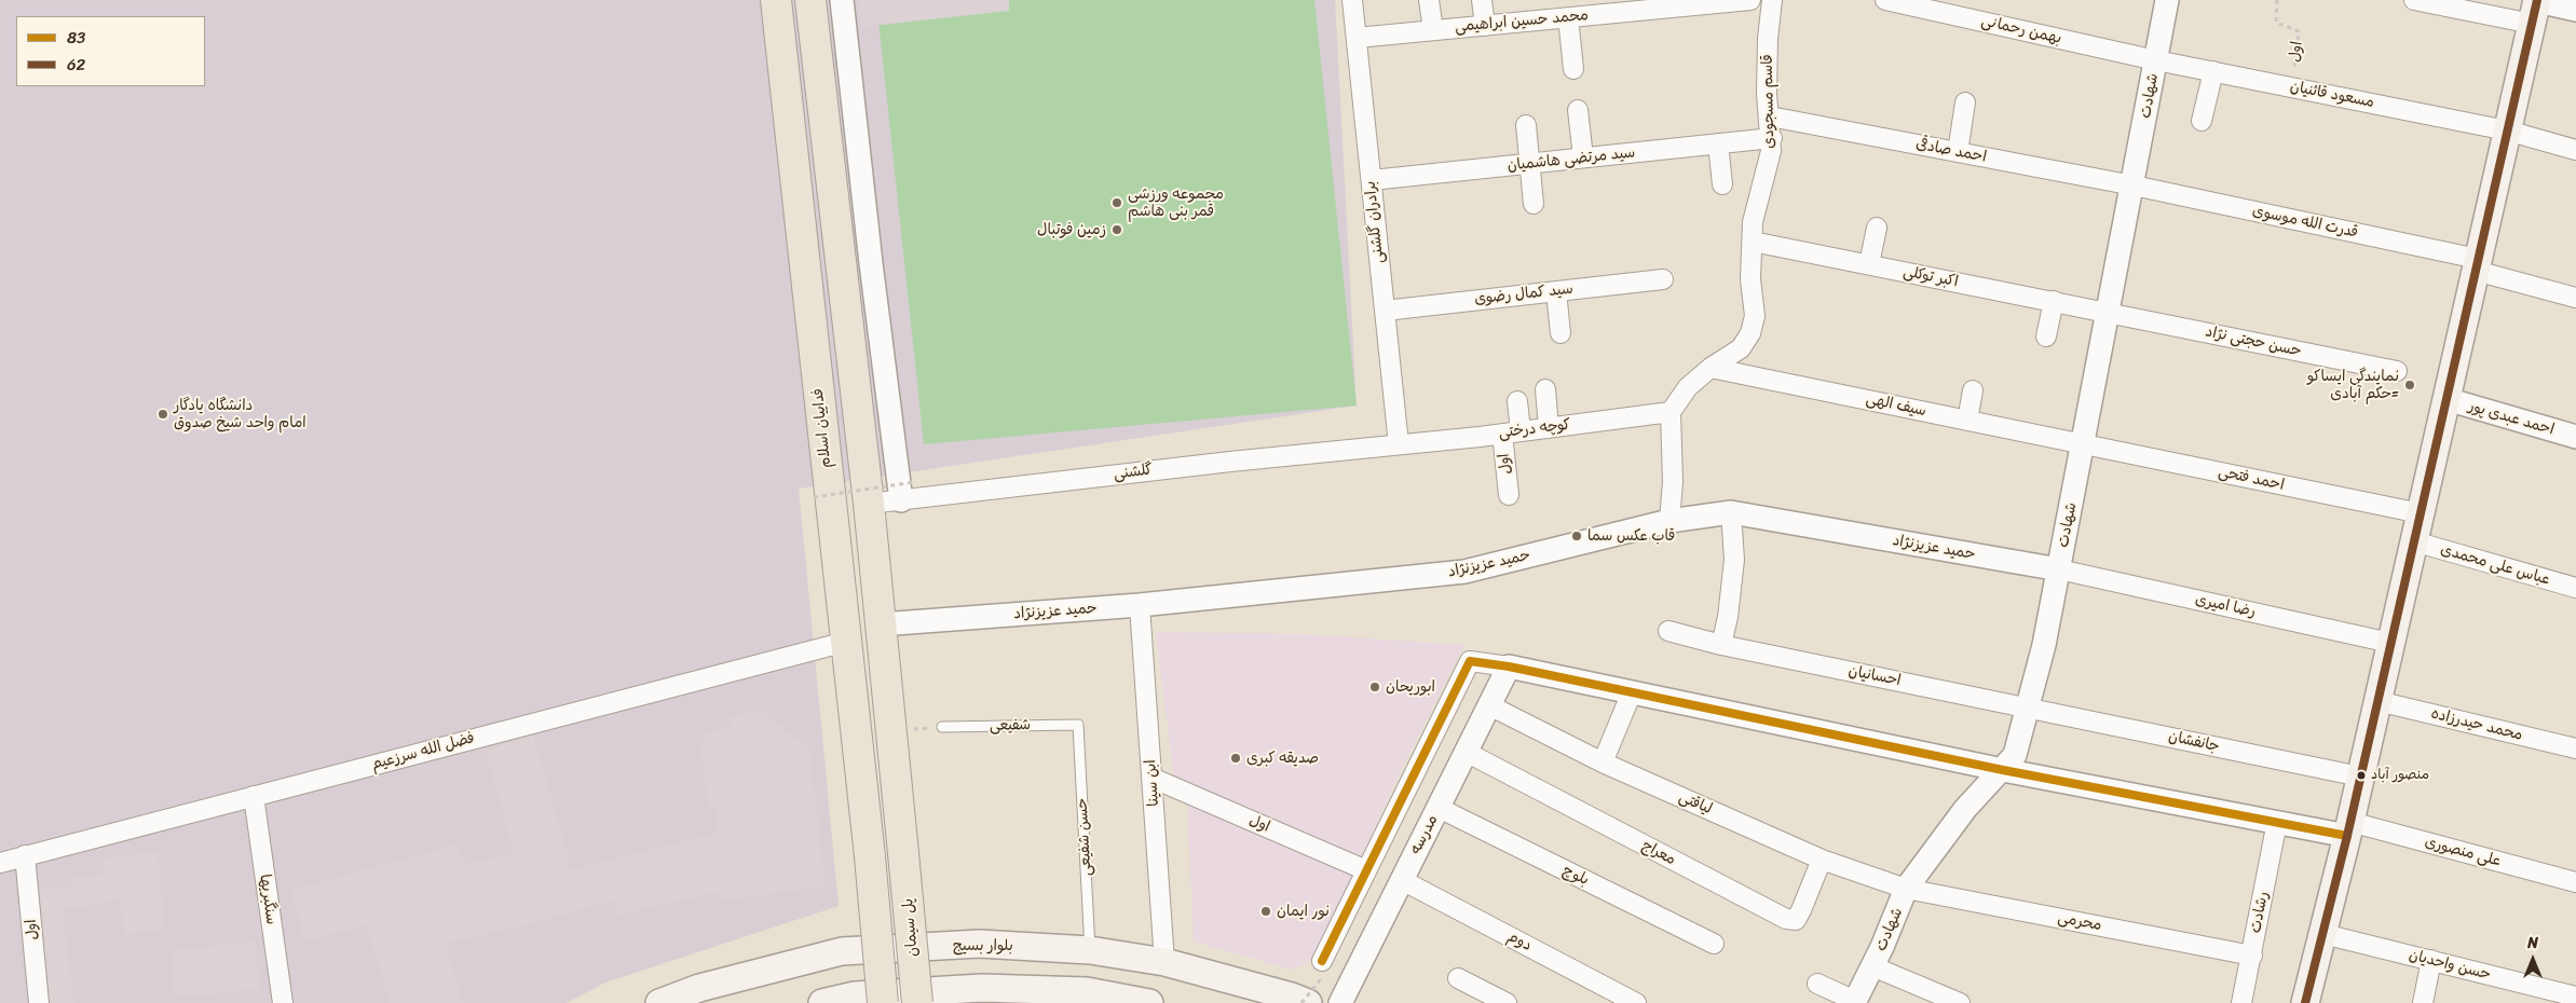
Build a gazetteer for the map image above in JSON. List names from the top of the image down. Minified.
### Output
{"streets":{"main road":["فداییان اسلام","پل سیمان","بلوار بسیج"],"street":["محمد حسین ابراهیمی","بهمن رحمانی","اول","مسعود قائنیان","شهادت","قاسم مسجودی","احمد صادقی","سید مرتضی هاشمیان","برادران گلشنی","قدرت الله موسوی","اکبر توکلی","سید کمال رضوی","حسن حجتی نژاد","سیف الهی","احمد عبدی پور","کوچه درختی","گلشنی","احمد فتحی","حمید عزیزنژاد","عباس علی محمدی","رضا امیری","احسانیان","محمد حیدرزاده","جانفشان","فضل الله سرزعیم","ابن سینا","لیاقتی","مدرسه","علی منصوری","معراج","بلوچ","سنگبریها","رشادت","محرمی","دوم","حسن واحدیان"],"lane":["شفیعی","حسن شفیعی"]},"crossings":[["محمد حسین ابراهیمی","برادران گلشنی"],["بهمن رحمانی","مسعود قائنیان"],["بهمن رحمانی","شهادت"],["اول","مسعود قائنیان"],["اول","کوچه درختی"],["اول","فضل الله سرزعیم"],["اول","ابن سینا"],["مسعود قائنیان","شهادت"],["شهادت","احمد صادقی"],["شهادت","قدرت الله موسوی"],["شهادت","اکبر توکلی"],["شهادت","حسن حجتی نژاد"],["شهادت","سیف الهی"],["شهادت","احمد فتحی"],["شهادت","حمید عزیزنژاد"],["شهادت","رضا امیری"],["شهادت","احسانیان"],["شهادت","جانفشان"],["شهادت","لیاقتی"],["شهادت","محرمی"],["قاسم مسجودی","احمد صادقی"],["قاسم مسجودی","سید مرتضی هاشمیان"],["قاسم مسجودی","اکبر توکلی"],["قاسم مسجودی","سیف الهی"],["قاسم مسجودی","کوچه درختی"],["احمد صادقی","قدرت الله موسوی"],["سید مرتضی هاشمیان","برادران گلشنی"],["برادران گلشنی","سید کمال رضوی"],["برادران گلشنی","کوچه درختی"],["برادران گلشنی","گلشنی"],["اکبر توکلی","حسن حجتی نژاد"],["سیف الهی","احمد فتحی"],["فداییان اسلام","فضل الله سرزعیم"],["کوچه درختی","گلشنی"],["حمید عزیزنژاد","رضا امیری"],["حمید عزیزنژاد","ابن سینا"],["حمید عزیزنژاد","پل سیمان"],["احسانیان","جانفشان"],["شفیعی","حسن شفیعی"],["فضل الله سرزعیم","سنگبریها"],["ابن سینا","بلوار بسیج"],["لیاقتی","مدرسه"],["لیاقتی","معراج"],["لیاقتی","محرمی"],["مدرسه","معراج"],["مدرسه","بلوچ"],["مدرسه","دوم"],["حسن شفیعی","بلوار بسیج"],["رشادت","محرمی"]],"places":["مجموعه ورزشی قمر بنی هاشم","زمین فوتبال","نمایندگی ایساکو حکم آبادی=","دانشگاه یادگار امام واحد شیخ صدوق","قاب عکس سما","ابوریحان","صدیقه کبری","منصور آباد","نور ایمان"],"lines":["transit line 62","transit line 83"],"legend":["83","62"],"north":"top"}
